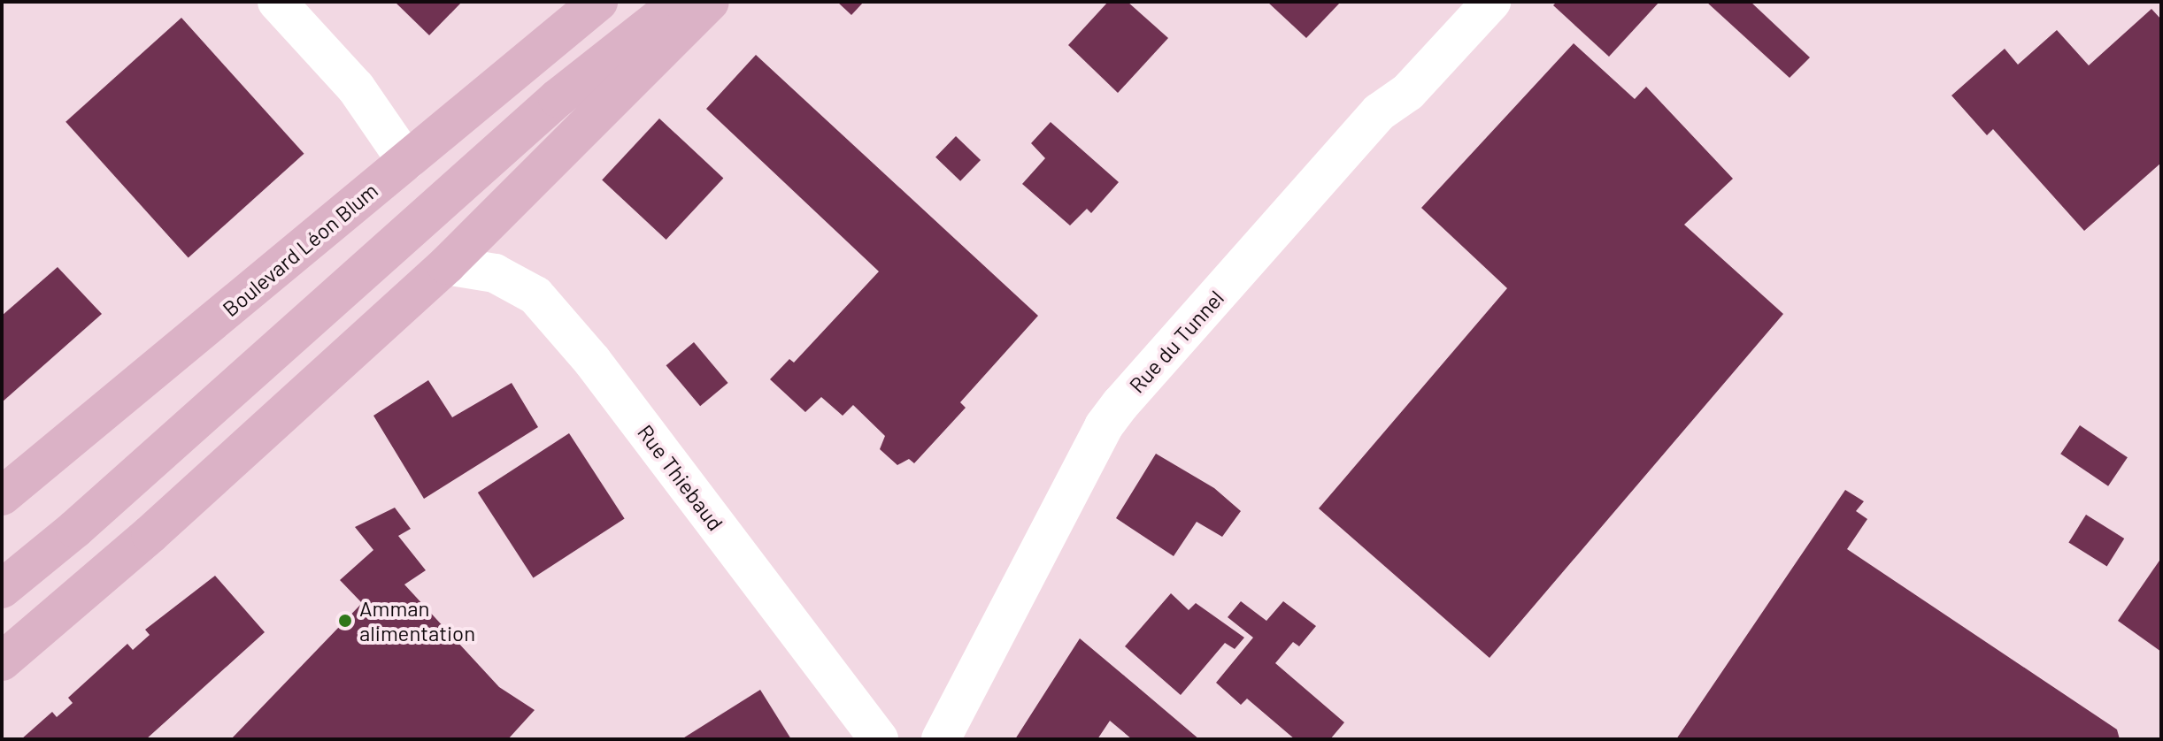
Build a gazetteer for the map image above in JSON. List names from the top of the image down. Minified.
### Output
{"streets":{"main road":["Boulevard Léon Blum"],"street":["Rue du Tunnel","Rue Thiebaud"]},"places":["Amman alimentation"]}
